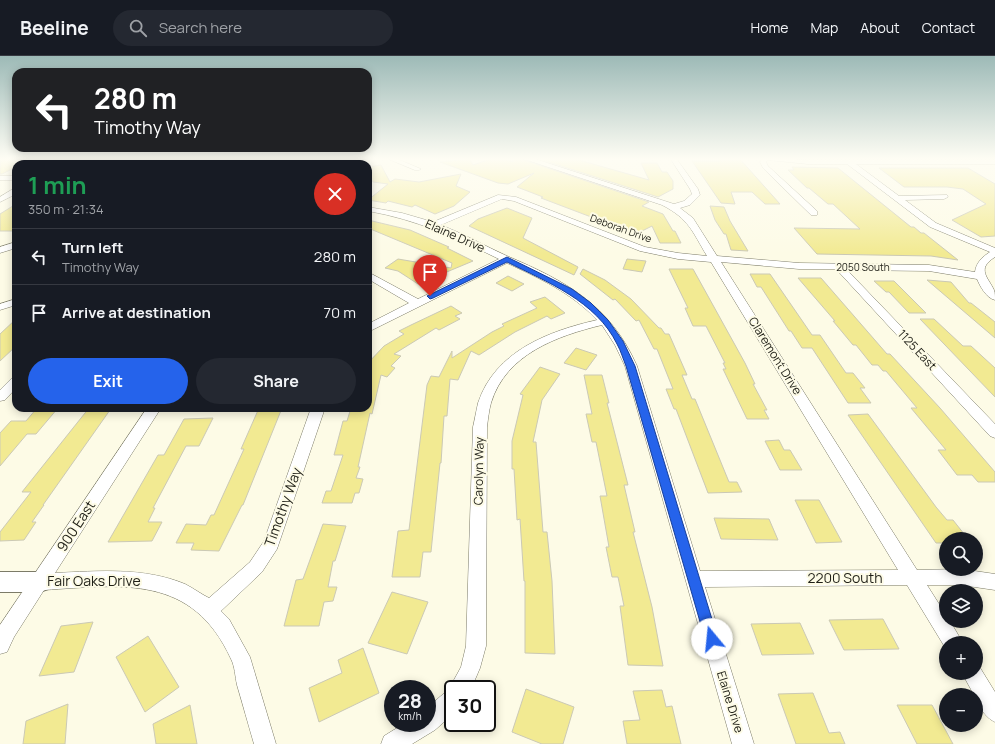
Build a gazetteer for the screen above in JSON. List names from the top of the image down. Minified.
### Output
{"streets":{"street":["Deborah Drive","Elaine Drive","2050 South","1125 East","Claremont Drive","Carolyn Way","Timothy Way","900 East","2200 South","Fair Oaks Drive"]},"crossings":[["Deborah Drive","Elaine Drive"],["Deborah Drive","2050 South"],["Deborah Drive","Claremont Drive"],["Elaine Drive","Carolyn Way"],["Elaine Drive","2200 South"],["2050 South","1125 East"],["2050 South","Claremont Drive"],["Claremont Drive","2200 South"],["Timothy Way","Fair Oaks Drive"],["900 East","Fair Oaks Drive"]],"page":{"header":"Beeline","search":"Search here","nav":["Home","Map","About","Contact"],"turn":["280 m","Timothy Way"],"heading":["1 min","350 m · 21:34"],"list":[{"name":"Turn left","note":"Timothy Way","value":"280 m"},{"name":"Arrive at destination","value":"70 m"}],"buttons":["Exit","Share"],"map_buttons":["+","−"],"speed":"28 km/h","limit":"30"}}
